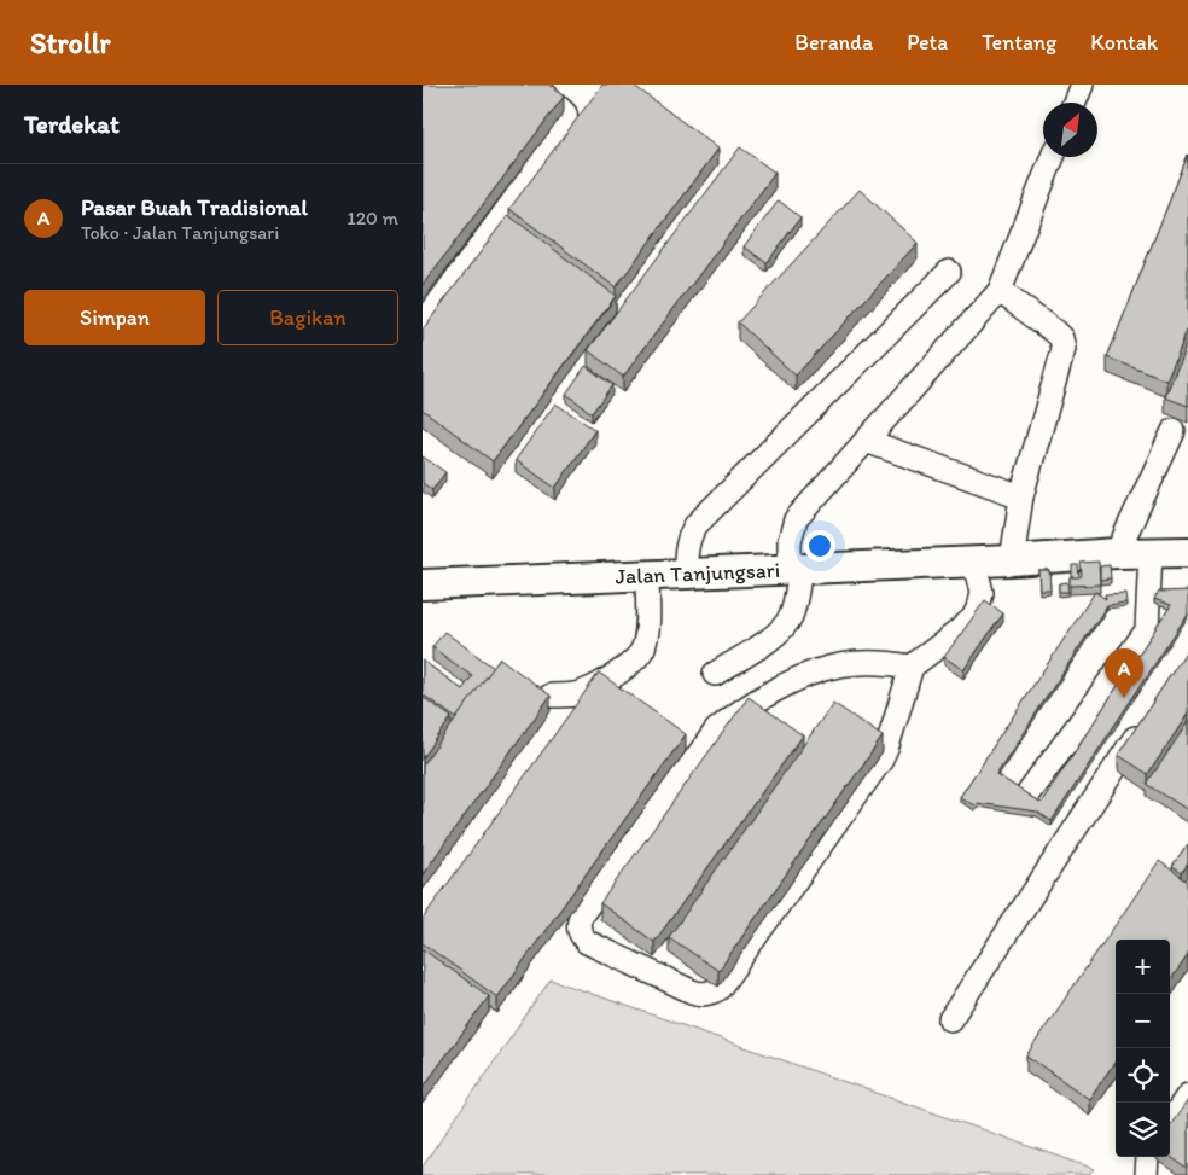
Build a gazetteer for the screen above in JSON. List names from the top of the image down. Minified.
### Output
{"streets":{"main road":["Jalan Tanjungsari"]},"north":"top right","page":{"header":"Strollr","nav":["Beranda","Peta","Tentang","Kontak"],"heading":"Terdekat","list":[{"mark":"A","name":"Pasar Buah Tradisional","note":"Toko · Jalan Tanjungsari","value":"120 m"}],"buttons":["Simpan","Bagikan"],"pins":"A","map_buttons":["+","−"]}}
